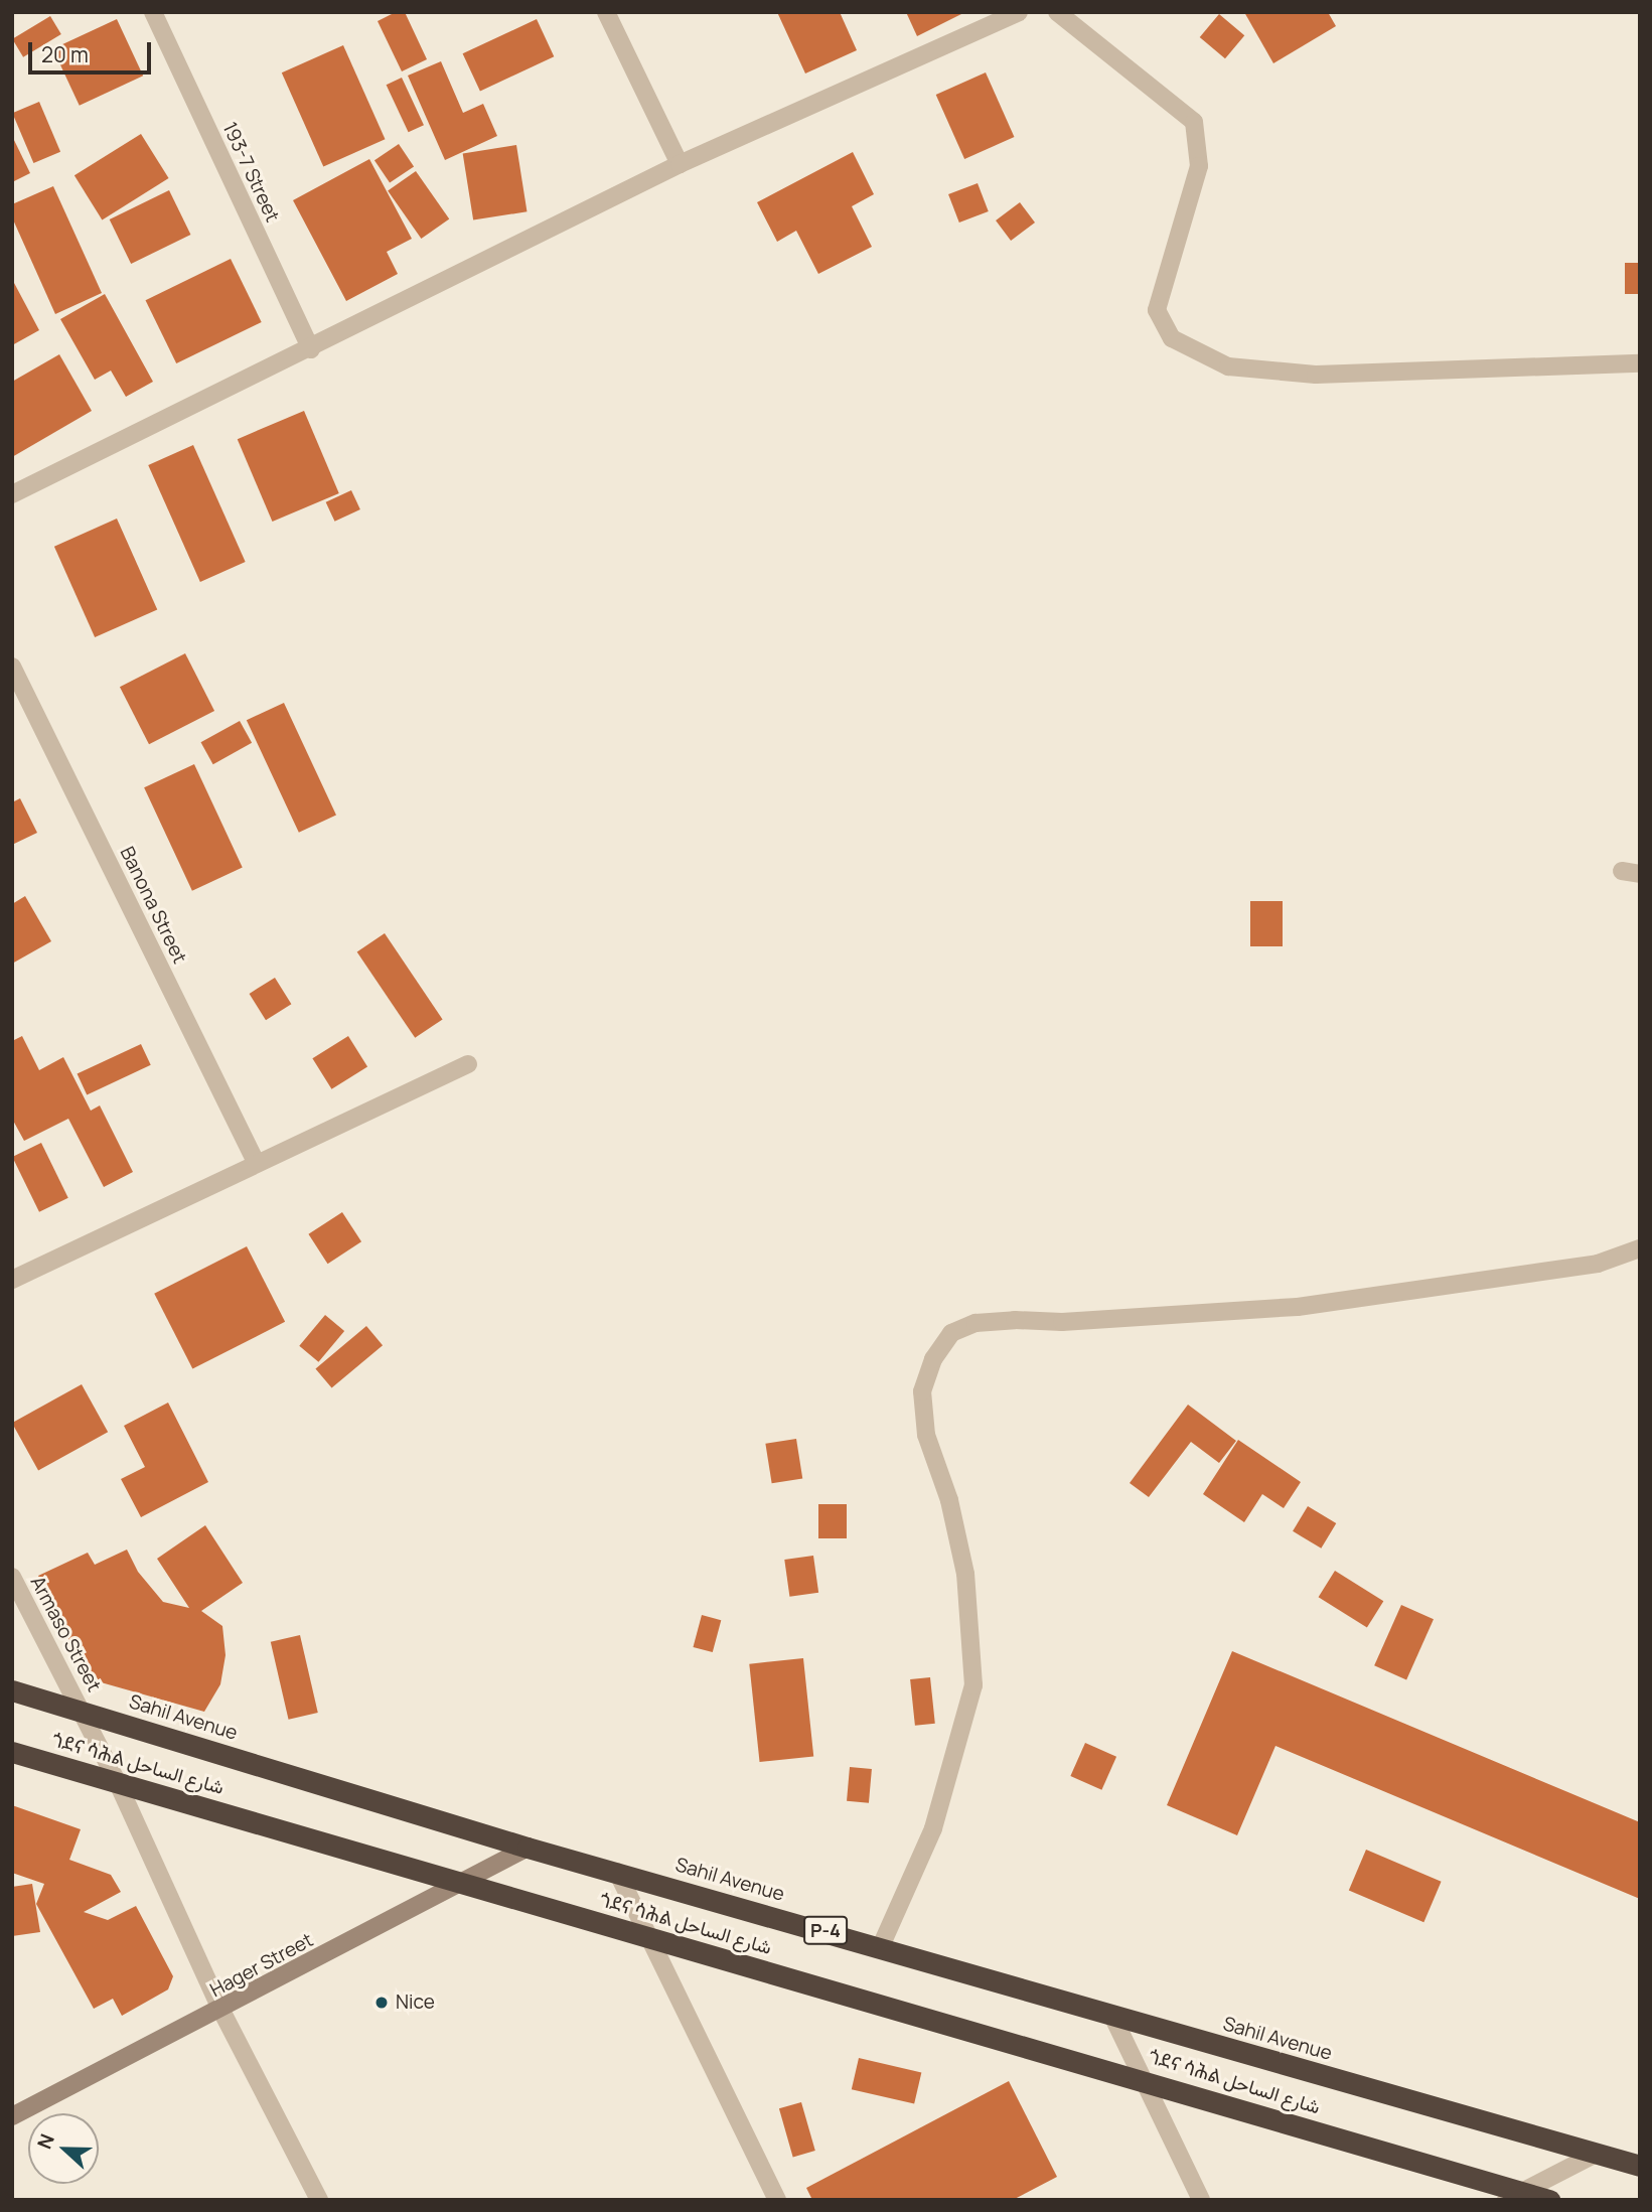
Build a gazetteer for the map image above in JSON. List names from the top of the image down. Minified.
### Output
{"streets":{"highway":["Sahil Avenue","ጎደና ሳሕል شارع الساحل","P-4"],"street":["193-7 Street","Banona Street","Armaso Street","Hager Street"]},"crossings":[["Armaso Street","Sahil Avenue"],["Armaso Street","ጎደና ሳሕል شارع الساحل"],["Armaso Street","Hager Street"],["Sahil Avenue","Hager Street"],["ጎደና ሳሕል شارع الساحل","Hager Street"]],"places":["Nice"],"scale_bar":"20 m","north":"left"}
